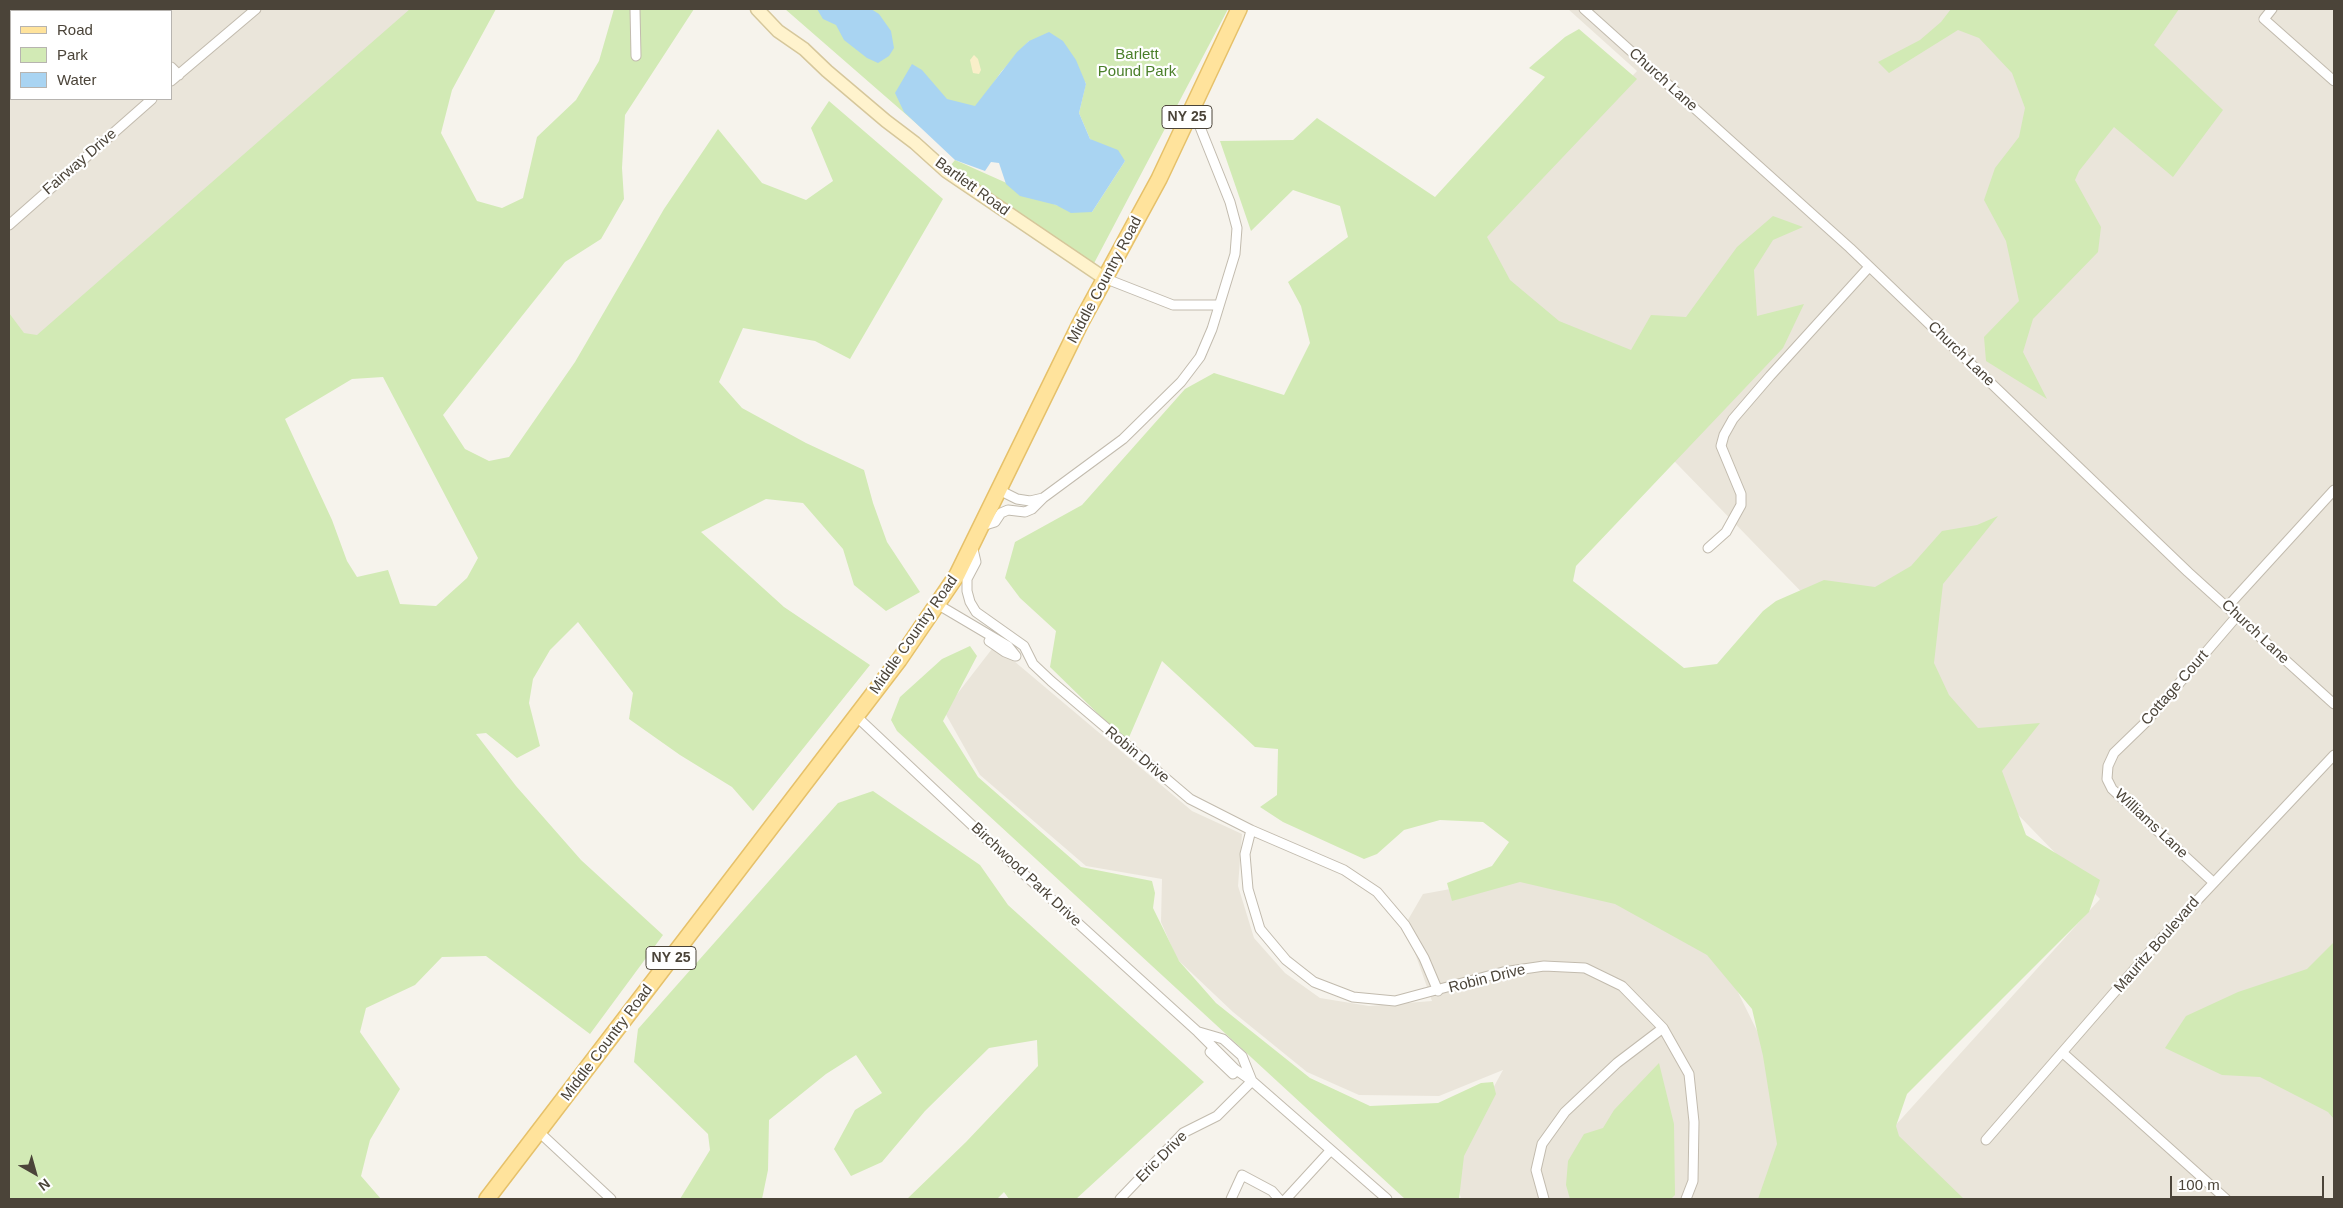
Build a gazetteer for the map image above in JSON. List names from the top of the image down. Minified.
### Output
{"streets":{"main road":["NY 25","Middle Country Road"],"street":["Church Lane","Fairway Drive","Bartlett Road","Cottage Court","Robin Drive","Williams Lane","Birchwood Park Drive","Mauritz Boulevard","Eric Drive"]},"crossings":[["Church Lane","Cottage Court"],["Bartlett Road","Middle Country Road"],["Middle Country Road","Robin Drive"],["Middle Country Road","Birchwood Park Drive"],["Cottage Court","Williams Lane"],["Williams Lane","Mauritz Boulevard"],["Birchwood Park Drive","Eric Drive"]],"parks":["Barlett Pound Park"],"legend":["Road","Park","Water"],"scale_bar":"100 m","north":"bottom right"}
